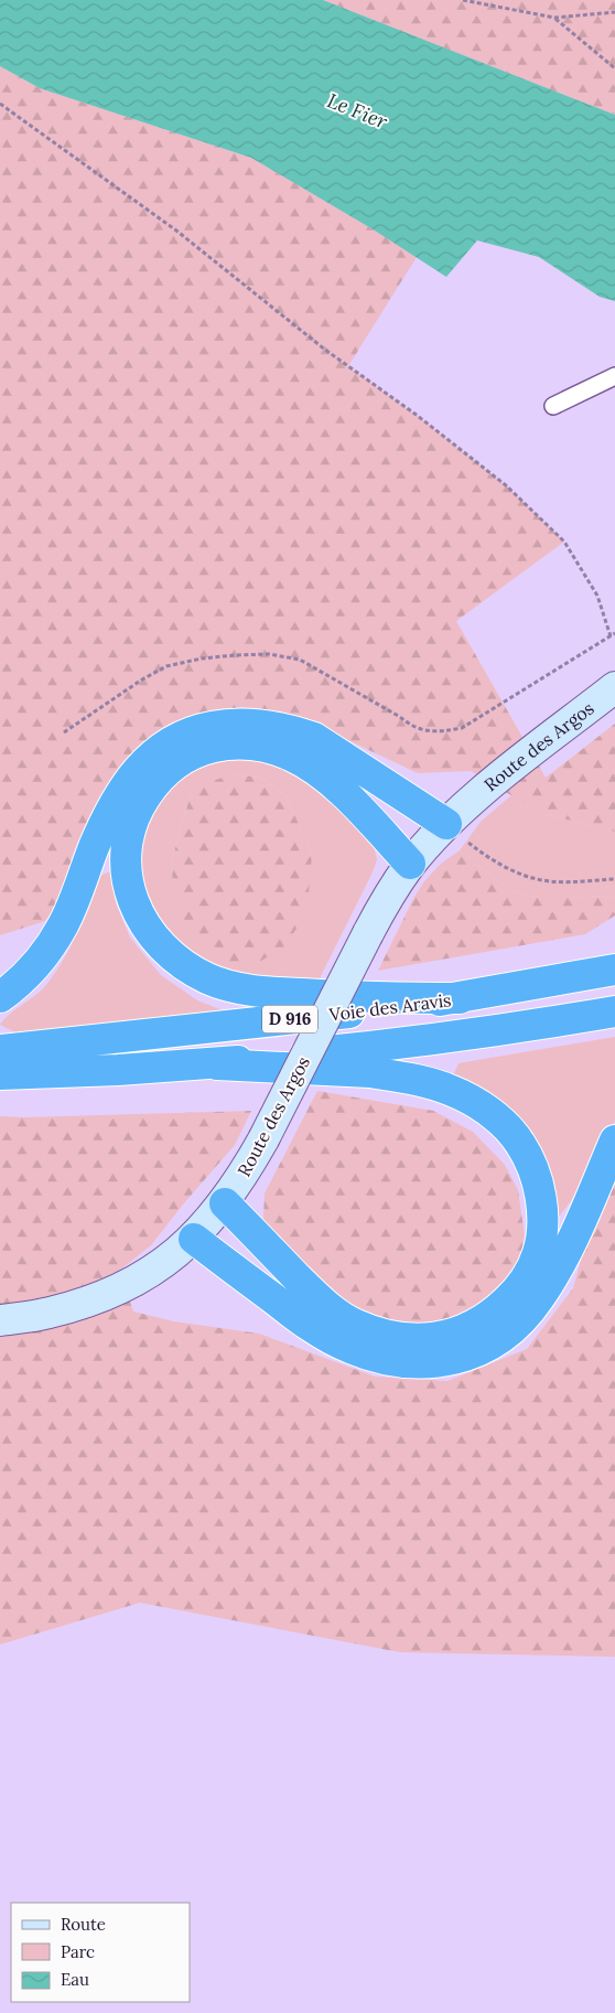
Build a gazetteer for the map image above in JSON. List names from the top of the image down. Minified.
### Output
{"streets":{"highway":["Voie des Aravis","D 916"],"street":["Route des Argos"]},"water":["Le Fier"],"legend":["Route","Parc","Eau"]}
